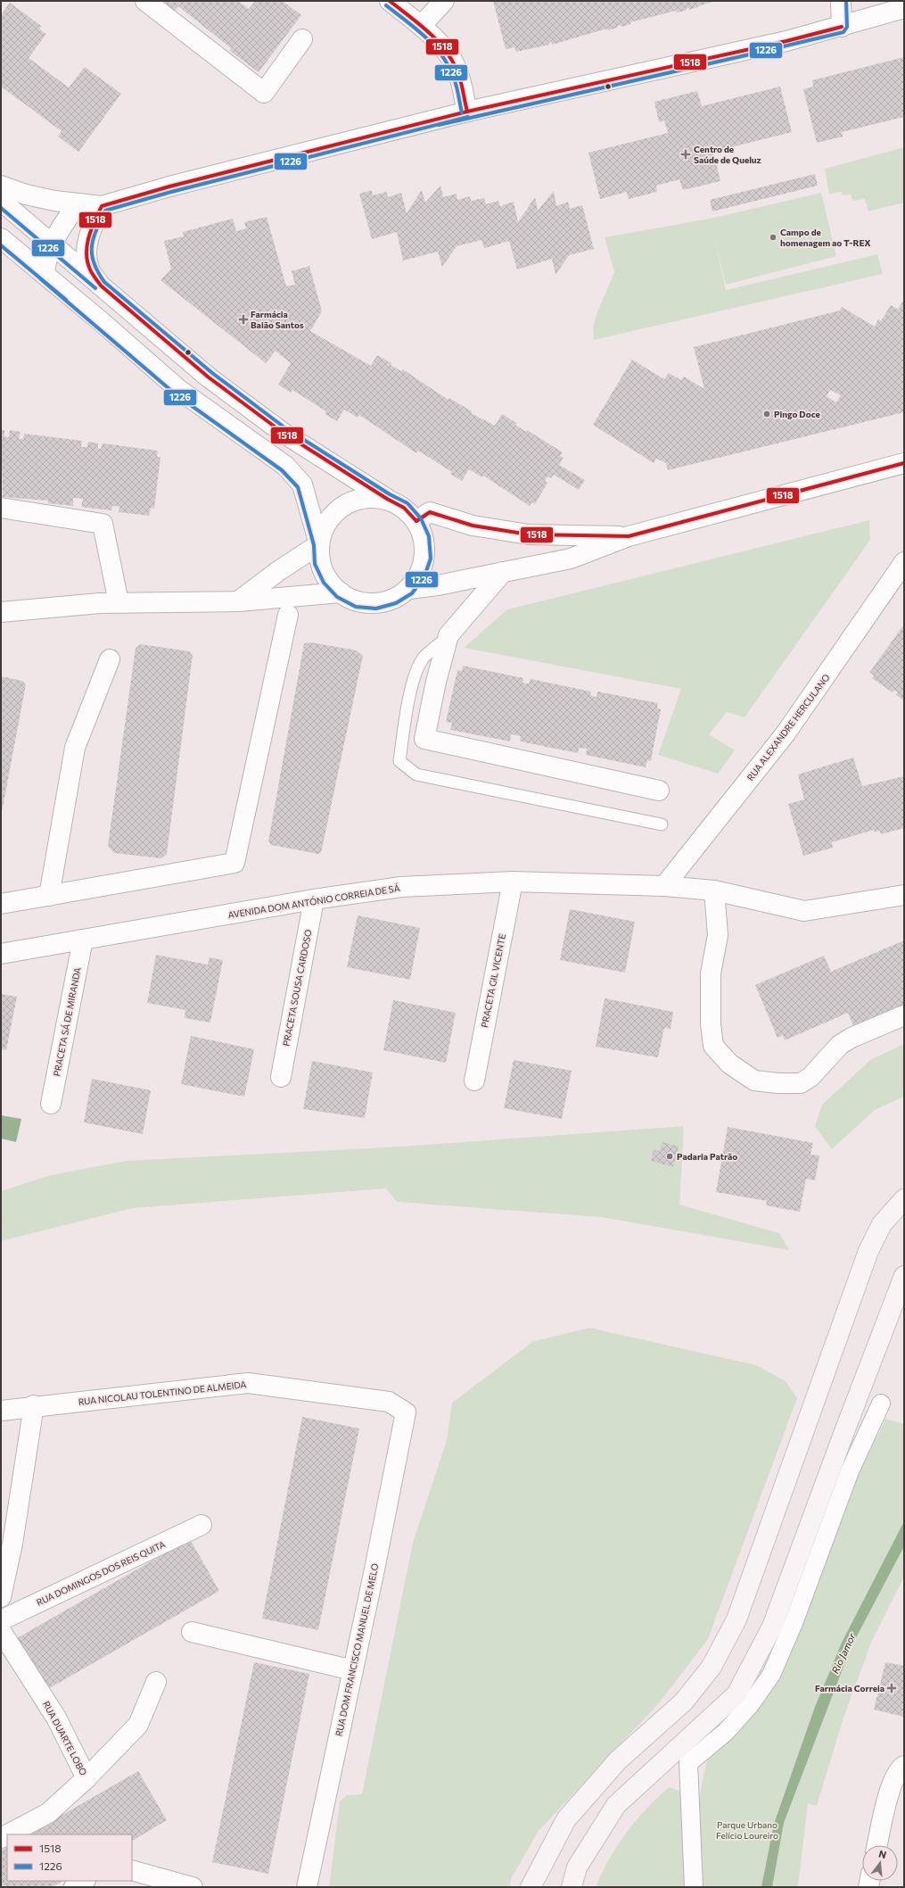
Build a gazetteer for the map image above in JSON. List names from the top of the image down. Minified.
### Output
{"streets":{"street":["RUA ALEXANDRE HERCULANO","AVENIDA DOM ANTÓNIO CORREIA DE SÁ","PRACETA GIL VICENTE","PRACETA SOUSA CARDOSO","PRACETA SÁ DE MIRANDA","RUA NICOLAU TOLENTINO DE ALMEIDA","RUA DOMINGOS DOS REIS QUITA","RUA DOM FRANCISCO MANUEL DE MELO","RUA DUARTE LOBO"]},"crossings":[["RUA ALEXANDRE HERCULANO","AVENIDA DOM ANTÓNIO CORREIA DE SÁ"],["AVENIDA DOM ANTÓNIO CORREIA DE SÁ","PRACETA GIL VICENTE"],["AVENIDA DOM ANTÓNIO CORREIA DE SÁ","PRACETA SOUSA CARDOSO"],["AVENIDA DOM ANTÓNIO CORREIA DE SÁ","PRACETA SÁ DE MIRANDA"],["RUA NICOLAU TOLENTINO DE ALMEIDA","RUA DOM FRANCISCO MANUEL DE MELO"]],"water":["Rio Jamor"],"parks":["Parque Urbano Felício Loureiro"],"places":{"health":["Centro de Saúde de Queluz","Farmácia Baião Santos","Farmácia Correia"],"other":["Campo de homenagem ao T-REX","Pingo Doce","Padaria Patrão"]},"lines":["transit line 1518","transit line 1226"],"legend":["1518","1226"],"north":"top"}
